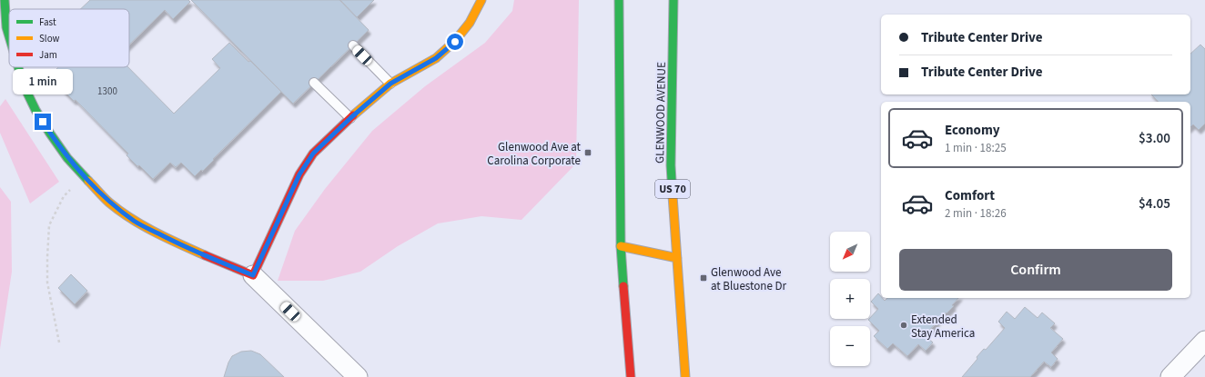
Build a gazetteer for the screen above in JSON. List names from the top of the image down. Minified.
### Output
{"streets":{"main road":["GLENWOOD AVENUE","US 70"]},"places":{"transit":["Glenwood Ave at Carolina Corporate","Glenwood Ave at Bluestone Dr"],"other":["Extended Stay America"]},"house_numbers":["1300"],"legend":["Fast","Slow","Jam"],"north":"bottom left","page":{"banner":["Tribute Center Drive","Tribute Center Drive"],"bubble":"1 min","list":[{"name":"Economy","note":"1 min · 18:25","value":"$3.00"},{"name":"Comfort","note":"2 min · 18:26","value":"$4.05"}],"map_buttons":["+","−"],"buttons":"Confirm"}}
